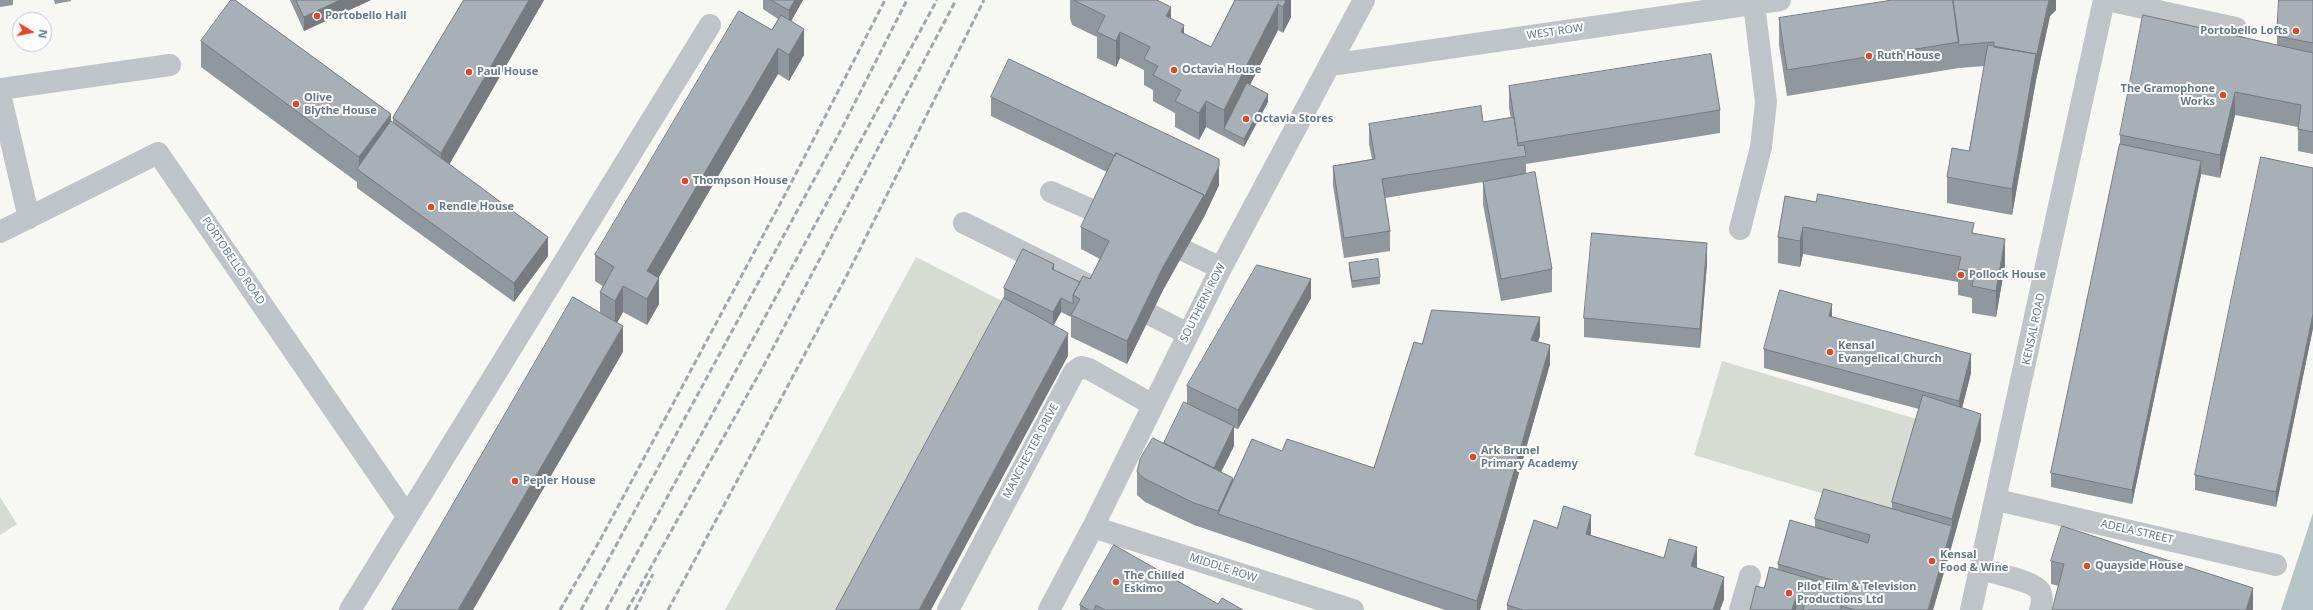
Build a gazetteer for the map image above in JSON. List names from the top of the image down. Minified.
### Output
{"streets":{"street":["WEST ROW","PORTOBELLO ROAD","SOUTHERN ROW","KENSAL ROAD","MANCHESTER DRIVE","ADELA STREET","MIDDLE ROW"]},"crossings":[["WEST ROW","SOUTHERN ROW"],["SOUTHERN ROW","MANCHESTER DRIVE"],["SOUTHERN ROW","MIDDLE ROW"],["KENSAL ROAD","ADELA STREET"]],"places":["Portobello Hall","Portobello Lofts","Ruth House","Octavia House","Paul House","The Gramophone Works","Olive Blythe House","Octavia Stores","Thompson House","Rendle House","Pollock House","Kensal Evangelical Church","Ark Brunel Primary Academy","Pepler House","Kensal Food & Wine","Quayside House","The Chilled Eskimo","Pilot Film & Television Productions Ltd"],"north":"right"}
